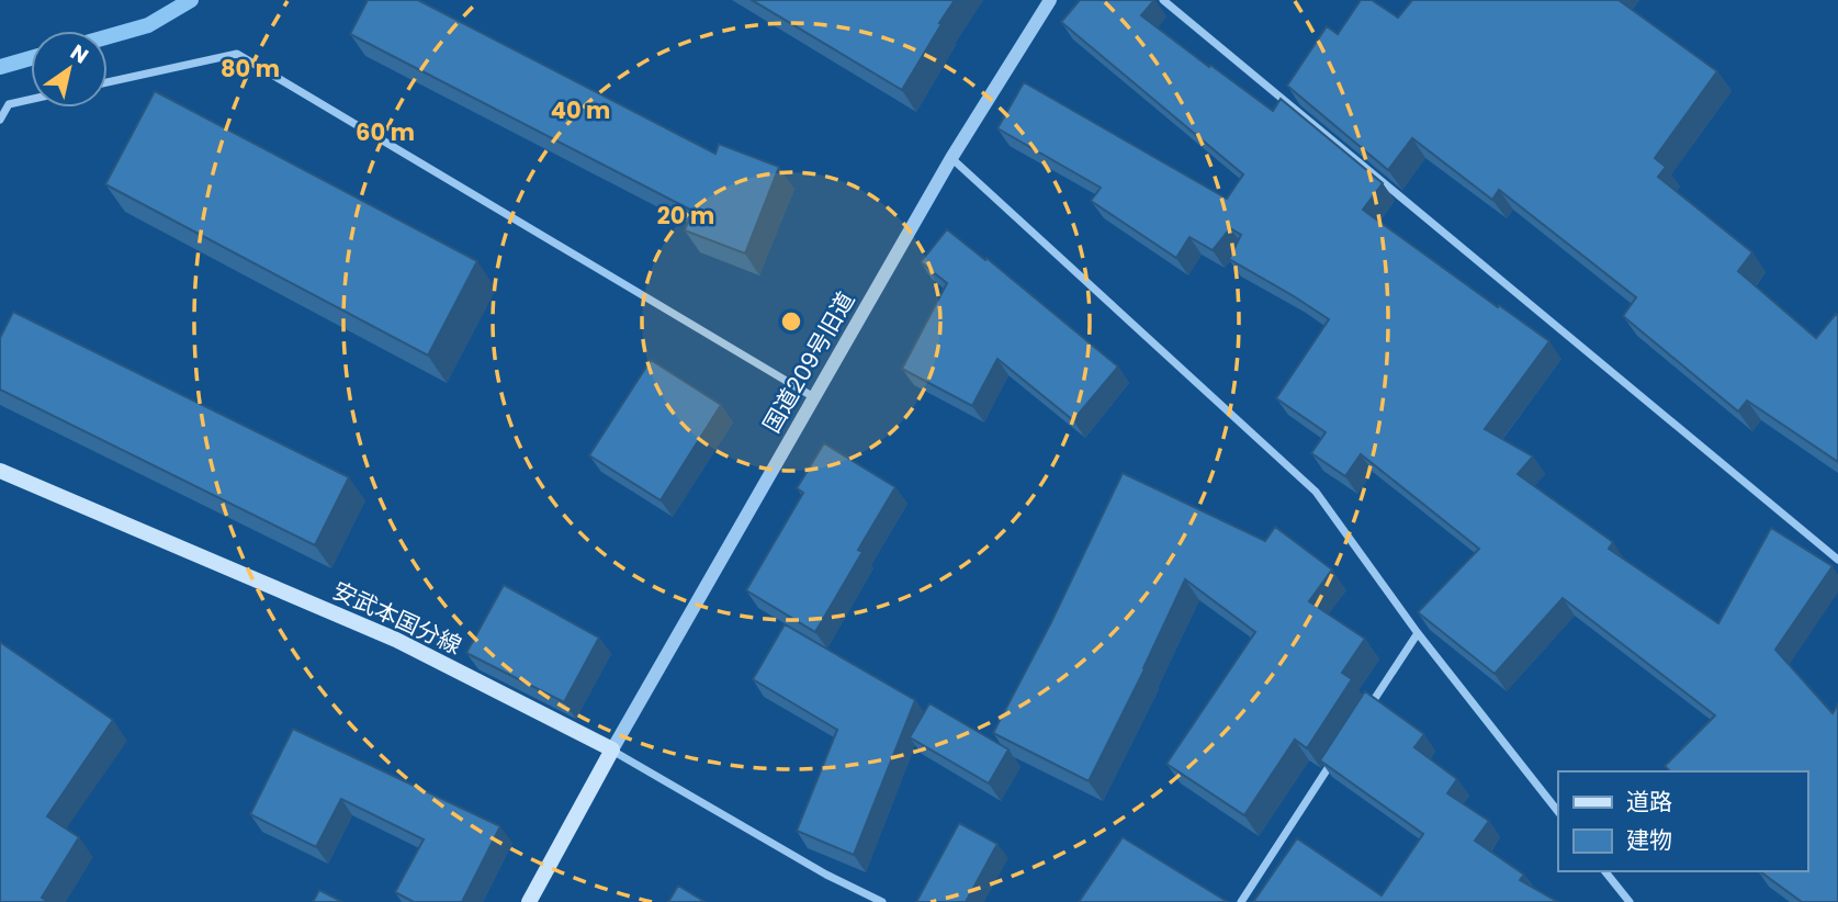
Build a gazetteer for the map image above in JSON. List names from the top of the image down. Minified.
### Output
{"streets":{"main road":["安武本国分線"],"street":["国道209号旧道"]},"crossings":[["国道209号旧道","安武本国分線"]],"legend":["道路","建物"],"north":"top right","rings":["80 m","40 m","60 m","20 m"]}
